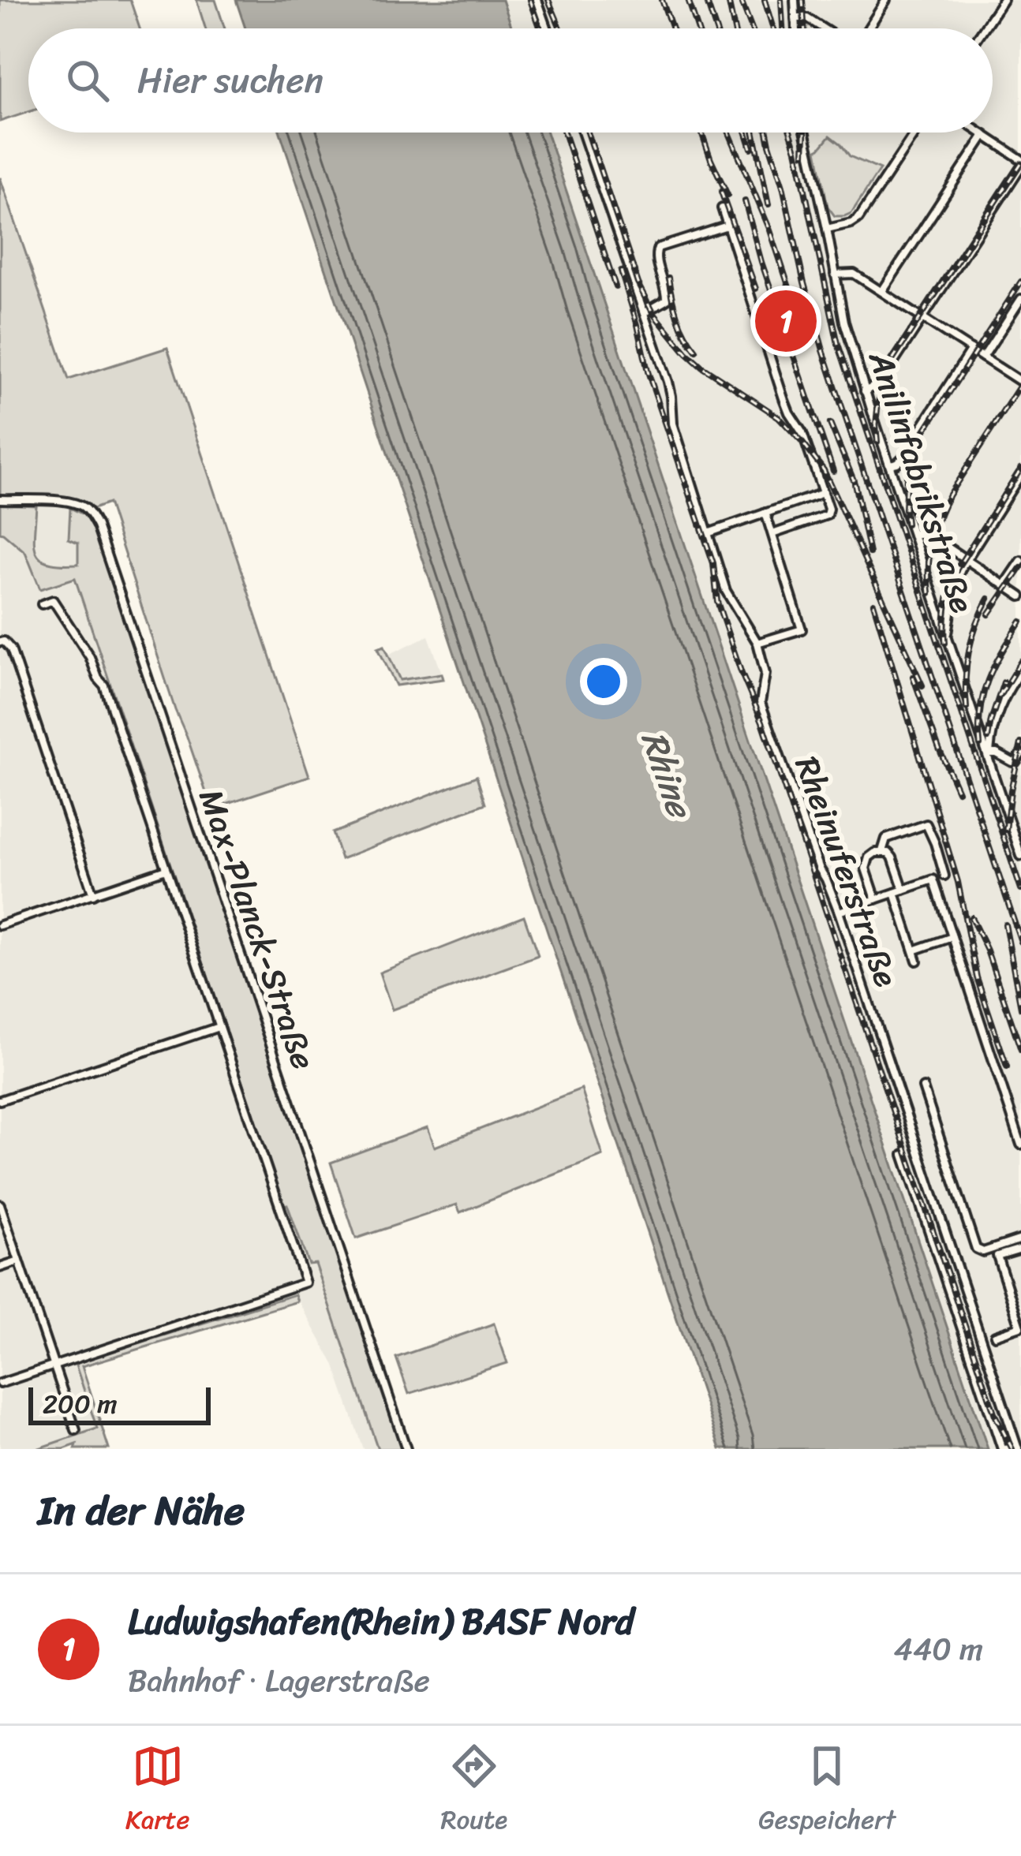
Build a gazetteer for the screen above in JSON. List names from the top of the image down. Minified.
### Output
{"streets":{"street":["Anilinfabrikstraße","Rheinuferstraße","Max-Planck-Straße"]},"water":["Rhine"],"scale_bar":"200 m","page":{"search":"Hier suchen","pins":"1","scale":"200 m","heading":"In der Nähe","list":[{"mark":"1","name":"Ludwigshafen(Rhein) BASF Nord","note":"Bahnhof · Lagerstraße","value":"440 m"}],"nav":["Karte","Route","Gespeichert"]}}
